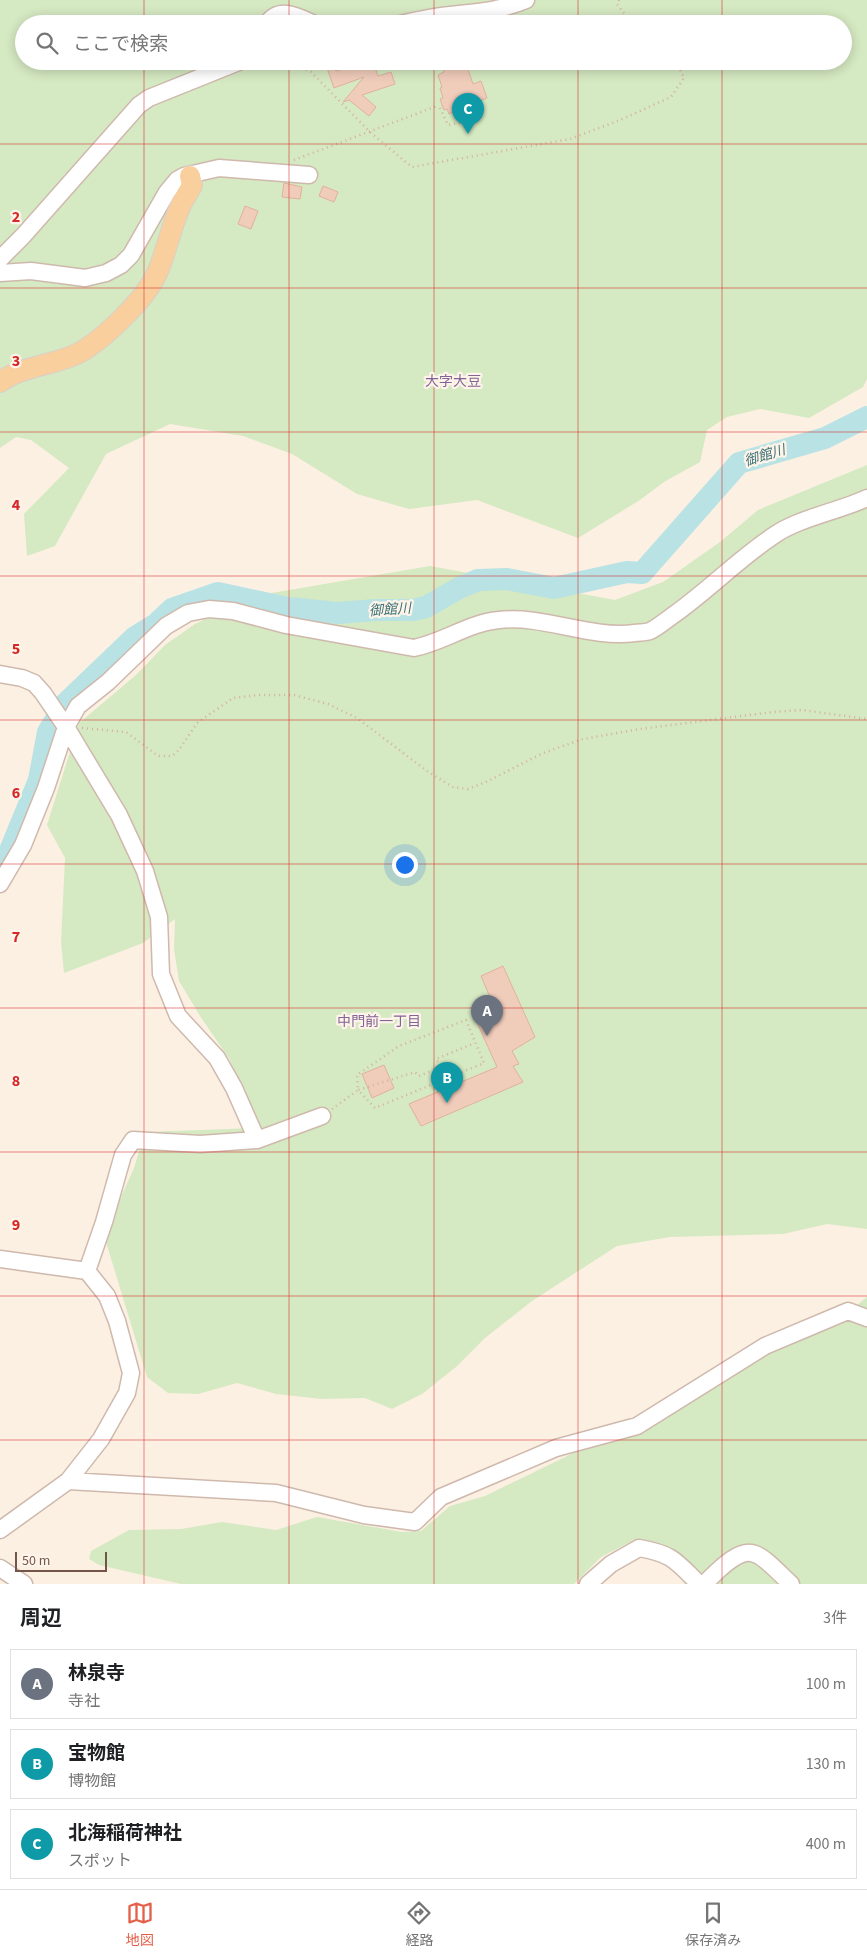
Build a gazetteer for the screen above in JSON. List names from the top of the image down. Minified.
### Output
{"districts":["大字大豆","中門前一丁目"],"water":["御館川"],"scale_bar":"50 m","page":{"search":"ここで検索","pins":["C","A","B"],"scale":"50 m","heading":["周辺","3件"],"list":[{"mark":"A","name":"林泉寺","note":"寺社","value":"100 m"},{"mark":"B","name":"宝物館","note":"博物館","value":"130 m"},{"mark":"C","name":"北海稲荷神社","note":"スポット","value":"400 m"}],"nav":["地図","経路","保存済み"]},"grid":{"rows":["2","3","4","5","6","7","8","9"]}}
